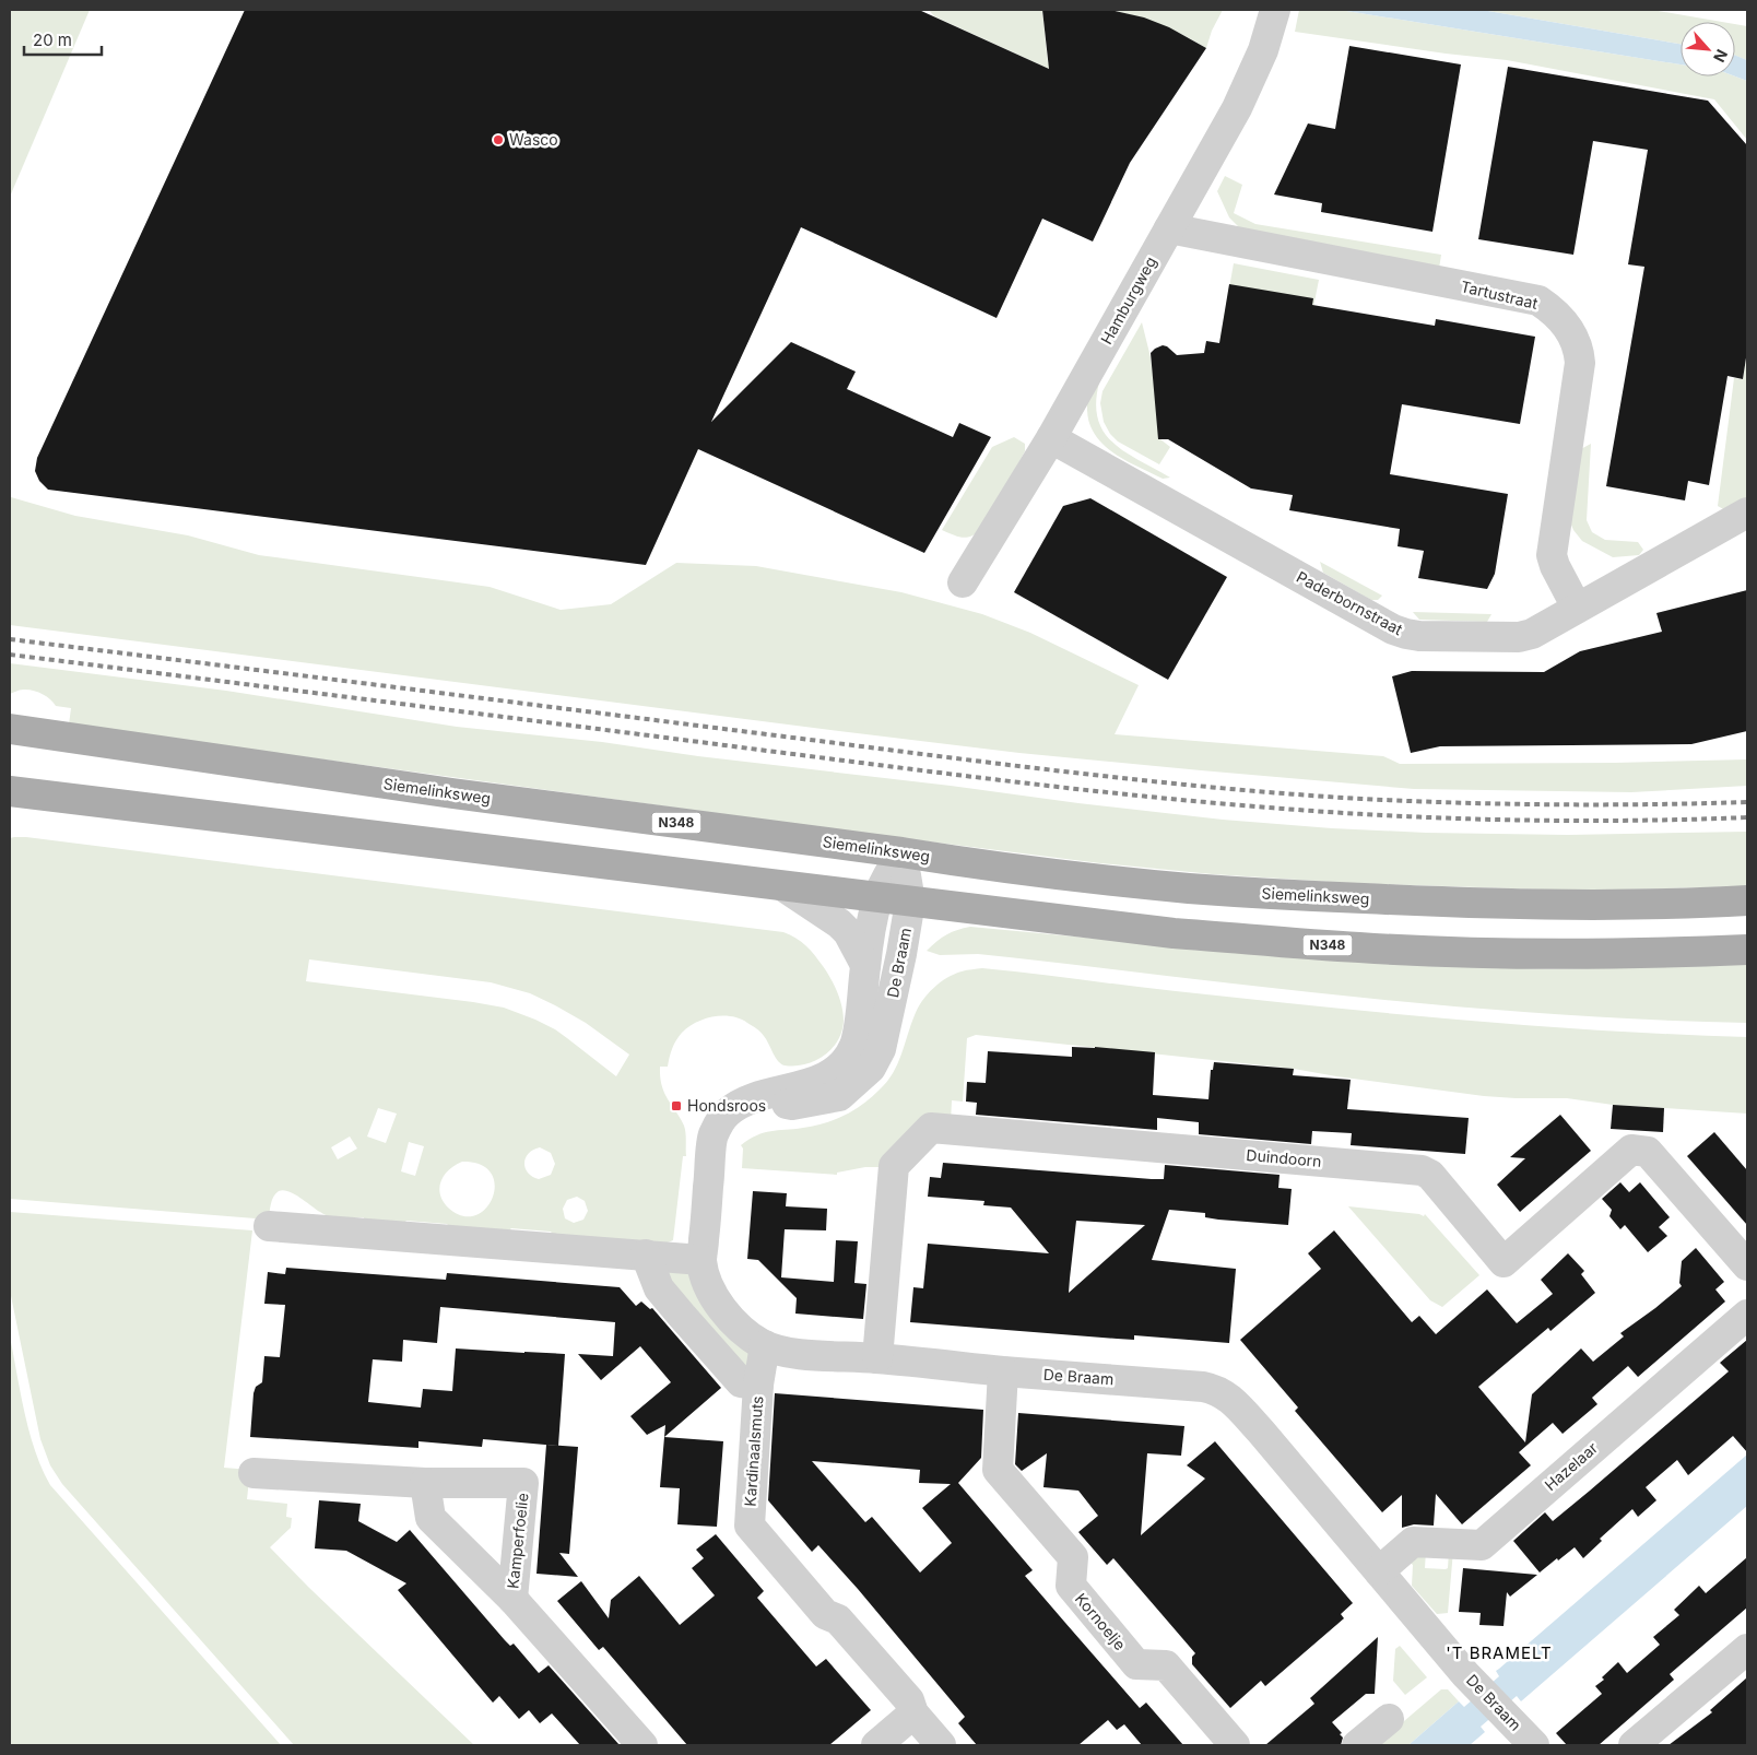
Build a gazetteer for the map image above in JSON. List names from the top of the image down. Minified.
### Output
{"streets":{"main road":["Siemelinksweg","N348"],"street":["Tartustraat","Hamburgweg","Paderbornstraat","De Braam","Duindoorn","Kardinaalsmuts","Hazelaar","Kamperfoelie","Kornoelje"]},"crossings":[["Tartustraat","Hamburgweg"],["Tartustraat","Paderbornstraat"],["Hamburgweg","Paderbornstraat"],["Siemelinksweg","De Braam"],["N348","De Braam"],["De Braam","Duindoorn"],["De Braam","Kardinaalsmuts"],["De Braam","Hazelaar"],["De Braam","Kornoelje"]],"districts":["'T BRAMELT"],"places":{"other":["Wasco"],"transit":["Hondsroos"]},"scale_bar":"20 m","north":"bottom right"}
